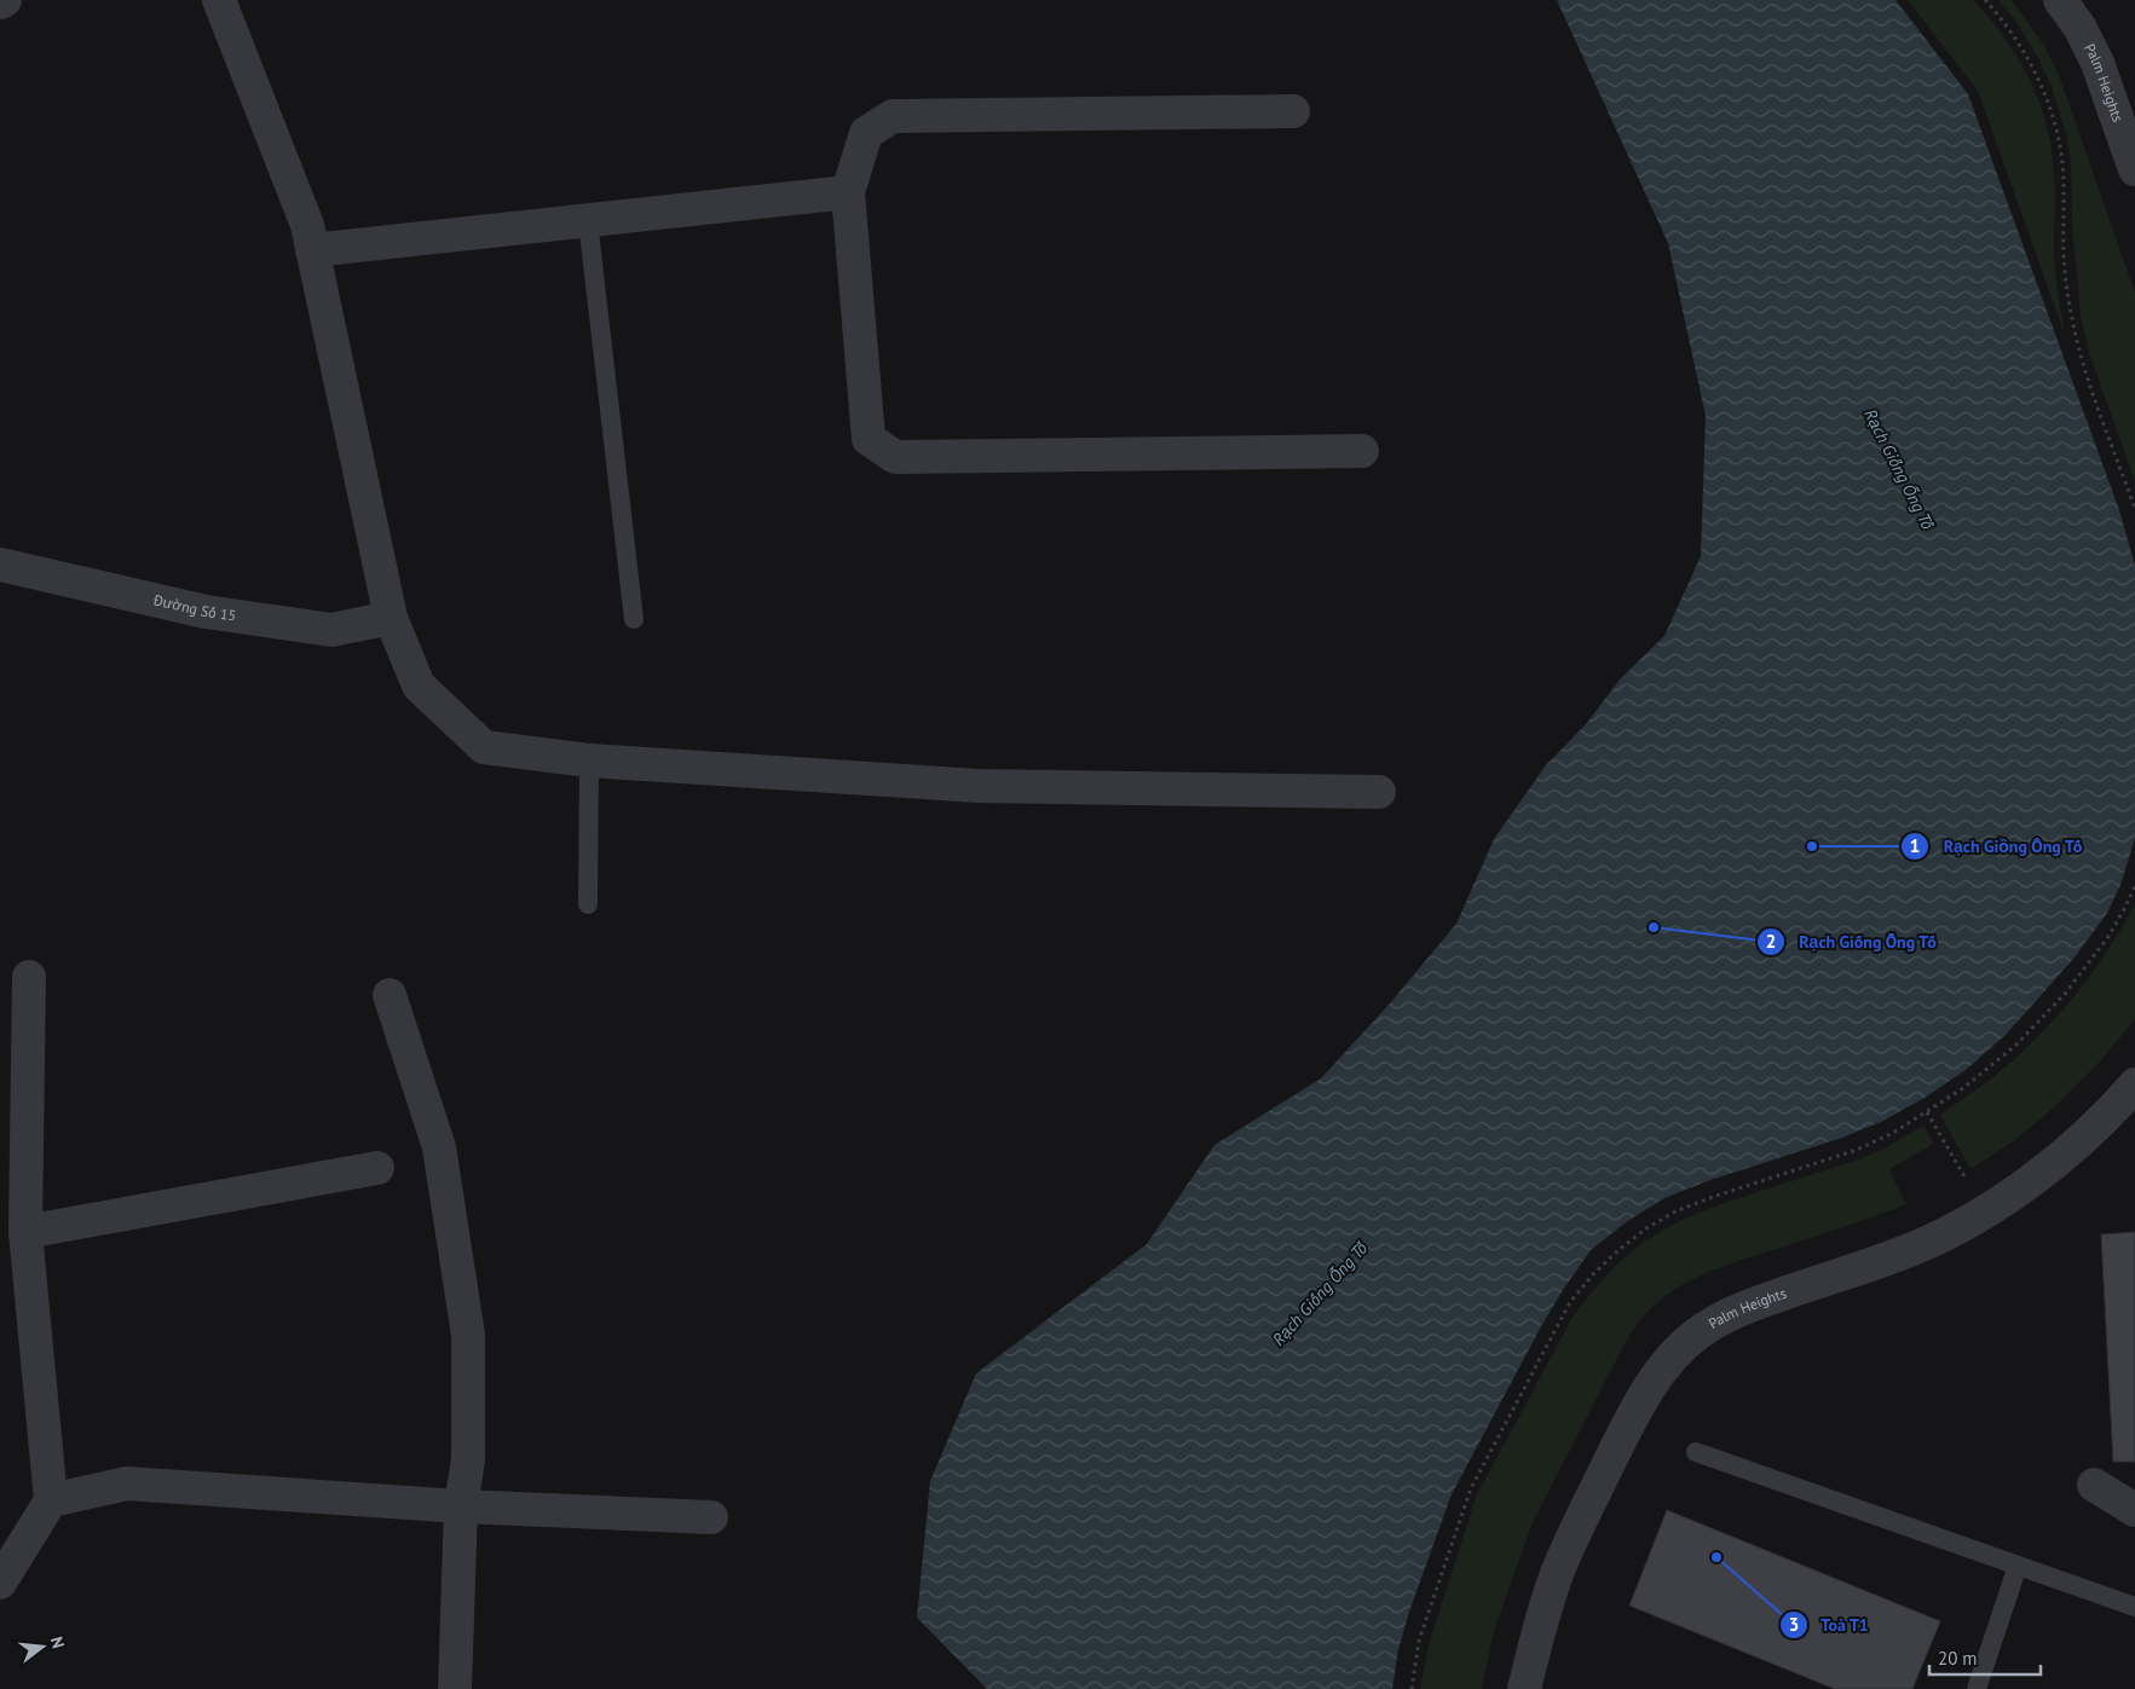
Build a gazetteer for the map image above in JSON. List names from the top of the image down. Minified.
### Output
{"streets":{"street":["Palm Heights","Đường Số 15"]},"water":["Rạch Giống Ống Tố"],"places":["Rạch Giồng Ông Tố","Rạch Giống Ống Tố","Toà T1"],"scale_bar":"20 m","north":"right"}
